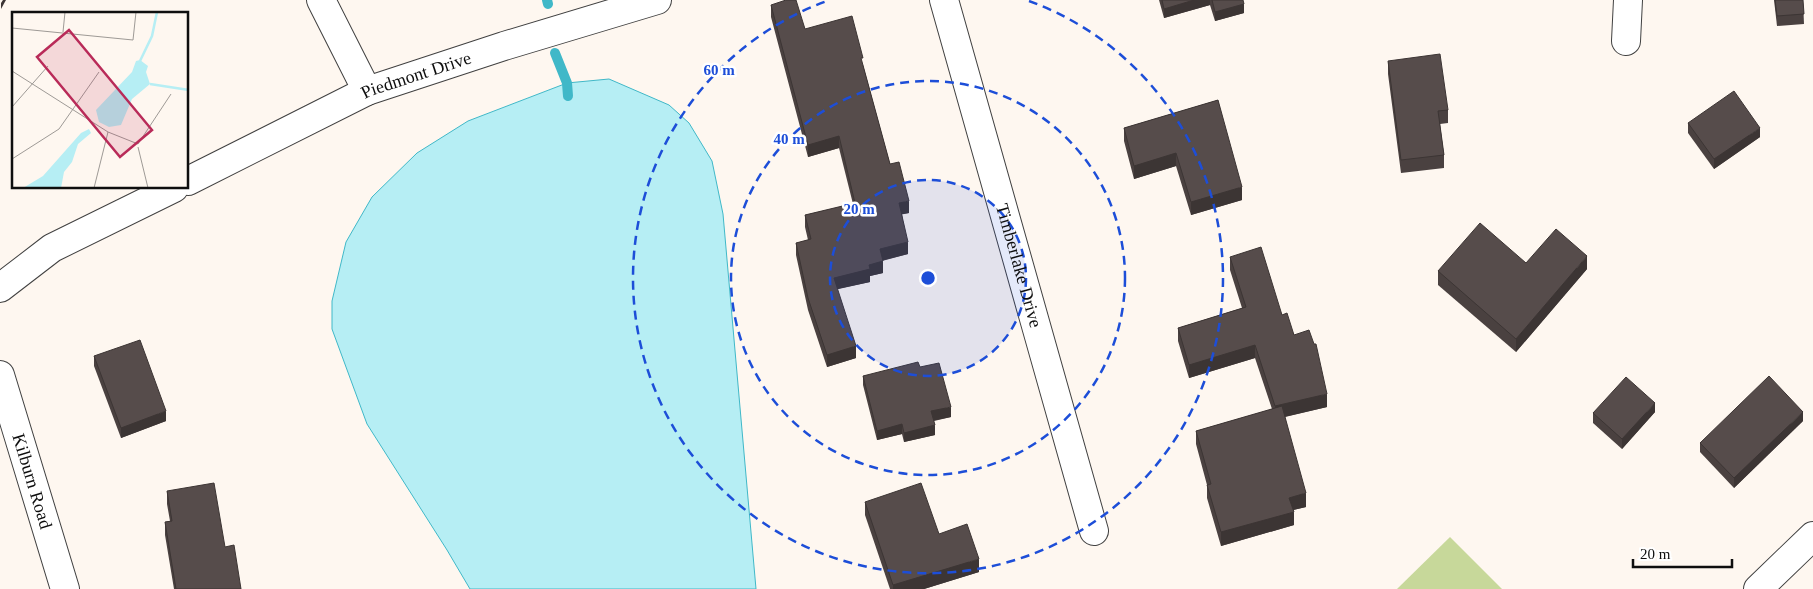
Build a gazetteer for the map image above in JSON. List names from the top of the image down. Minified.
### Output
{"streets":{"street":["Piedmont Drive","Timberlake Drive","Kilburn Road"]},"scale_bar":"20 m","rings":["60 m","40 m","20 m"]}
